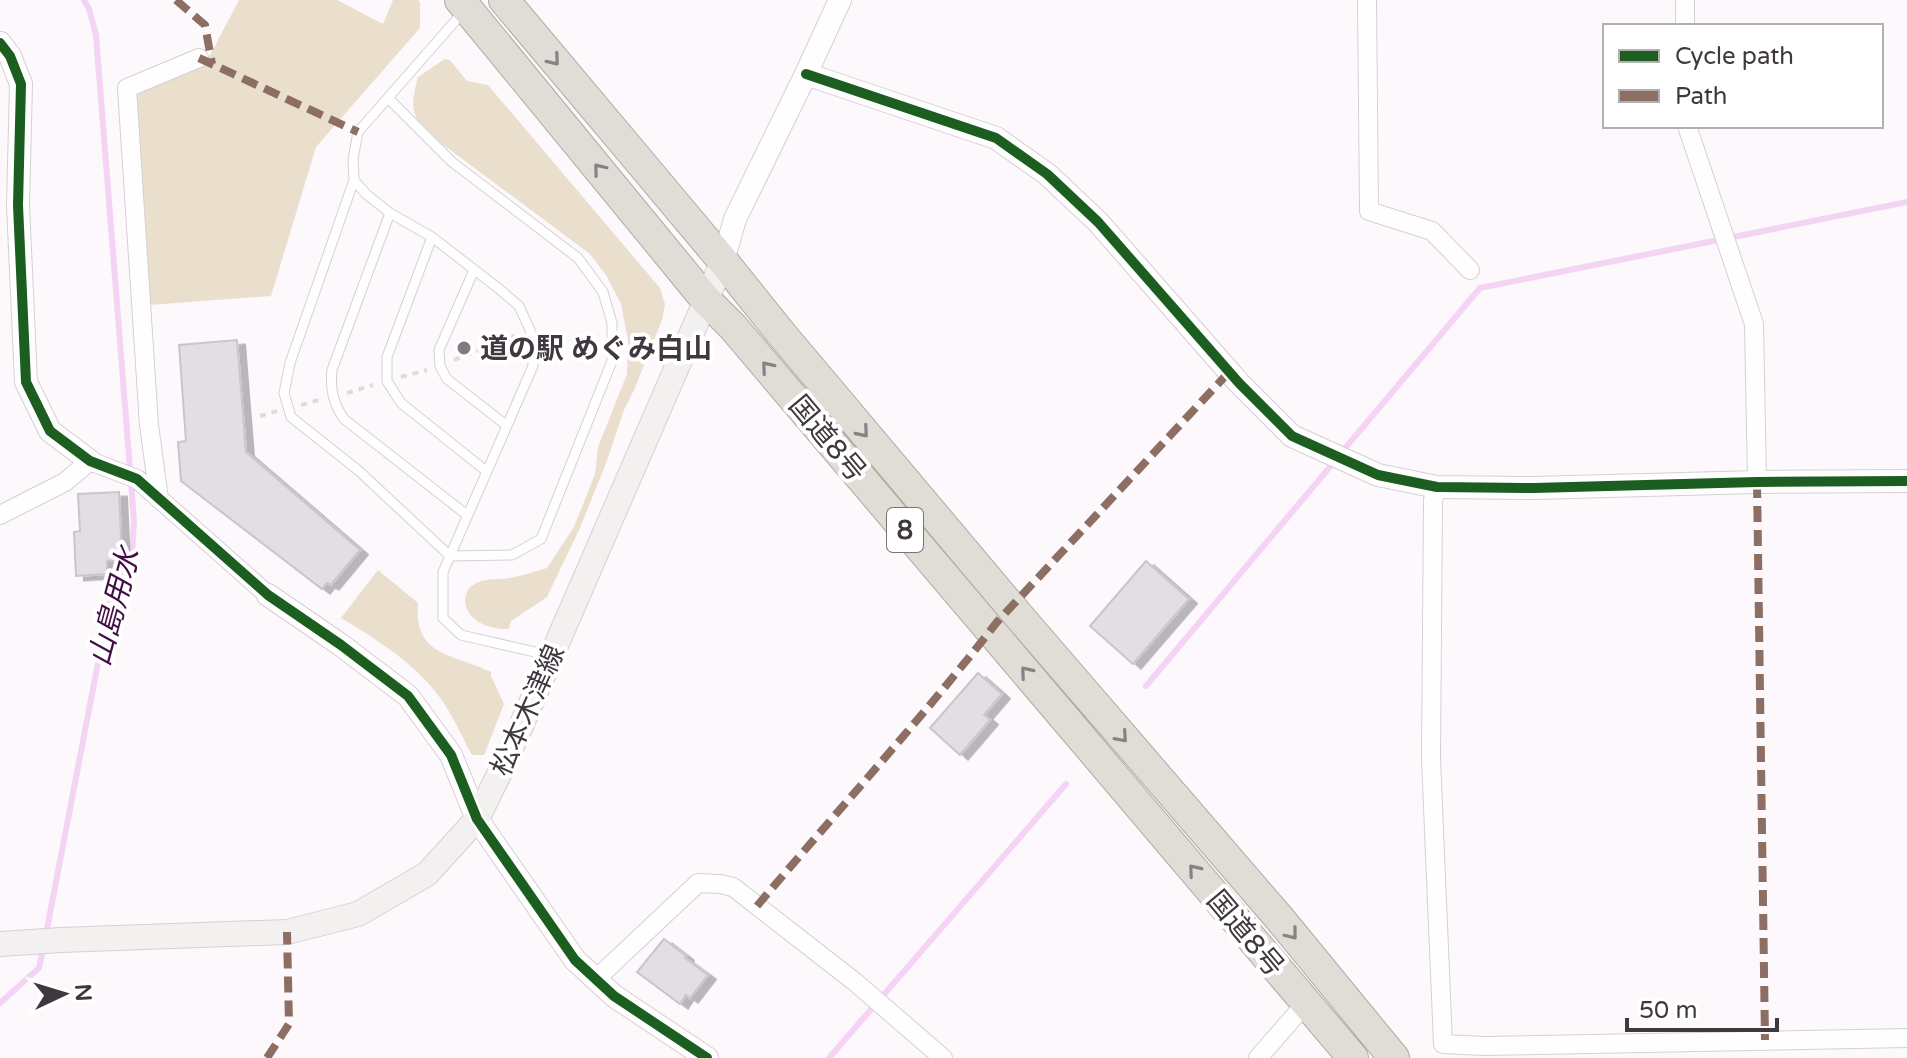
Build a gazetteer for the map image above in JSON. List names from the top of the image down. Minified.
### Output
{"streets":{"highway":["国道8号","8"],"main road":["松本木津線"]},"crossings":[["国道8号","松本木津線"]],"water":["山島用水"],"places":["道の駅 めぐみ白山"],"legend":["Cycle path","Path"],"scale_bar":"50 m","north":"right"}
